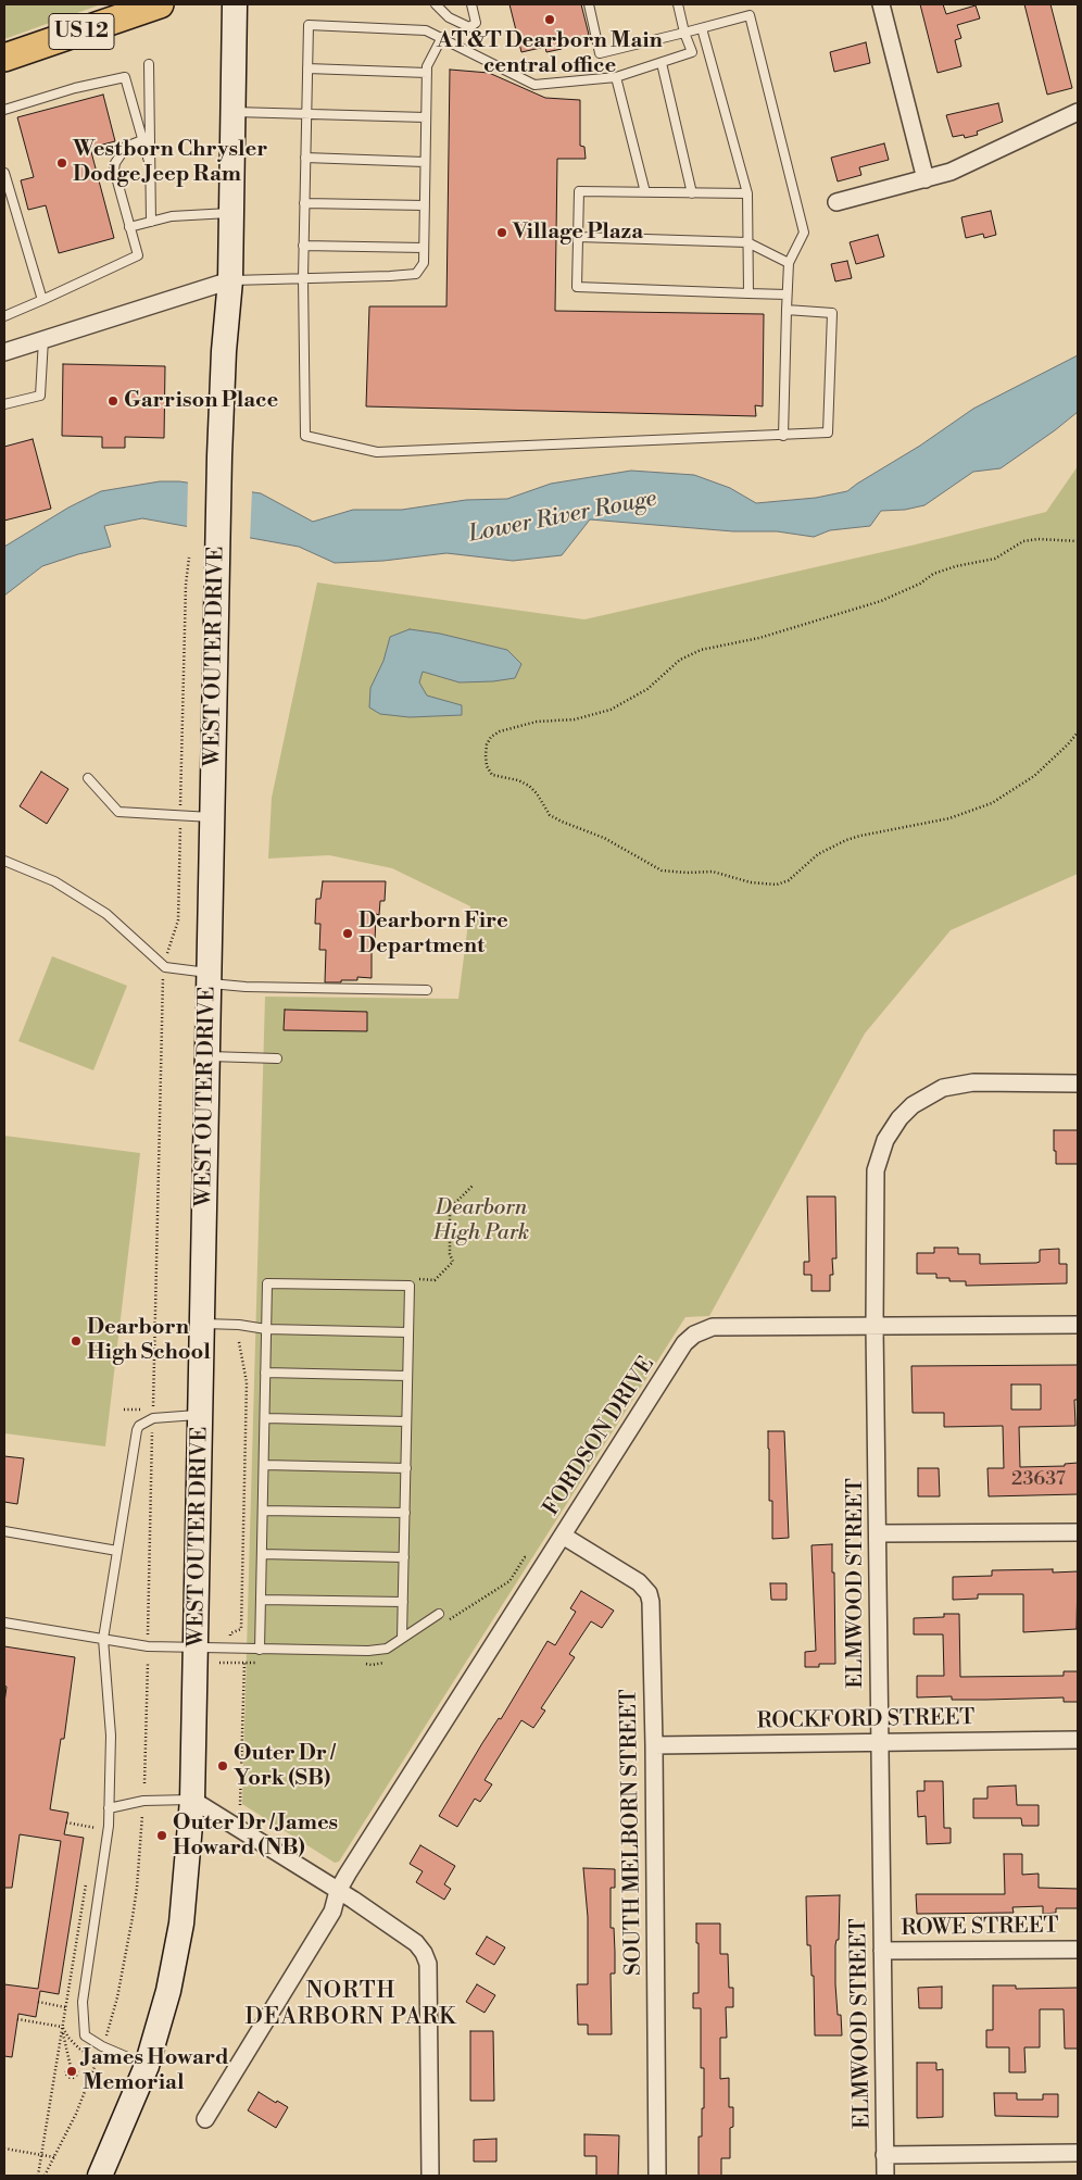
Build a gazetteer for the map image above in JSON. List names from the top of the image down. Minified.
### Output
{"streets":{"main road":["US 12","WEST OUTER DRIVE"],"street":["FORDSON DRIVE","ELMWOOD STREET","ROCKFORD STREET","SOUTH MELBORN STREET","ROWE STREET"]},"crossings":[["FORDSON DRIVE","ELMWOOD STREET"],["FORDSON DRIVE","SOUTH MELBORN STREET"],["ELMWOOD STREET","ROCKFORD STREET"],["ELMWOOD STREET","ROWE STREET"],["ROCKFORD STREET","SOUTH MELBORN STREET"]],"districts":["NORTH DEARBORN PARK"],"water":["Lower River Rouge"],"parks":["Dearborn High Park"],"places":["AT&T Dearborn Main central office","Westborn Chrysler Dodge Jeep Ram","Village Plaza","Garrison Place","Dearborn Fire Department","Dearborn High School","Outer Dr / York (SB)","Outer Dr / James Howard (NB)","James Howard Memorial"],"house_numbers":["23637"]}
